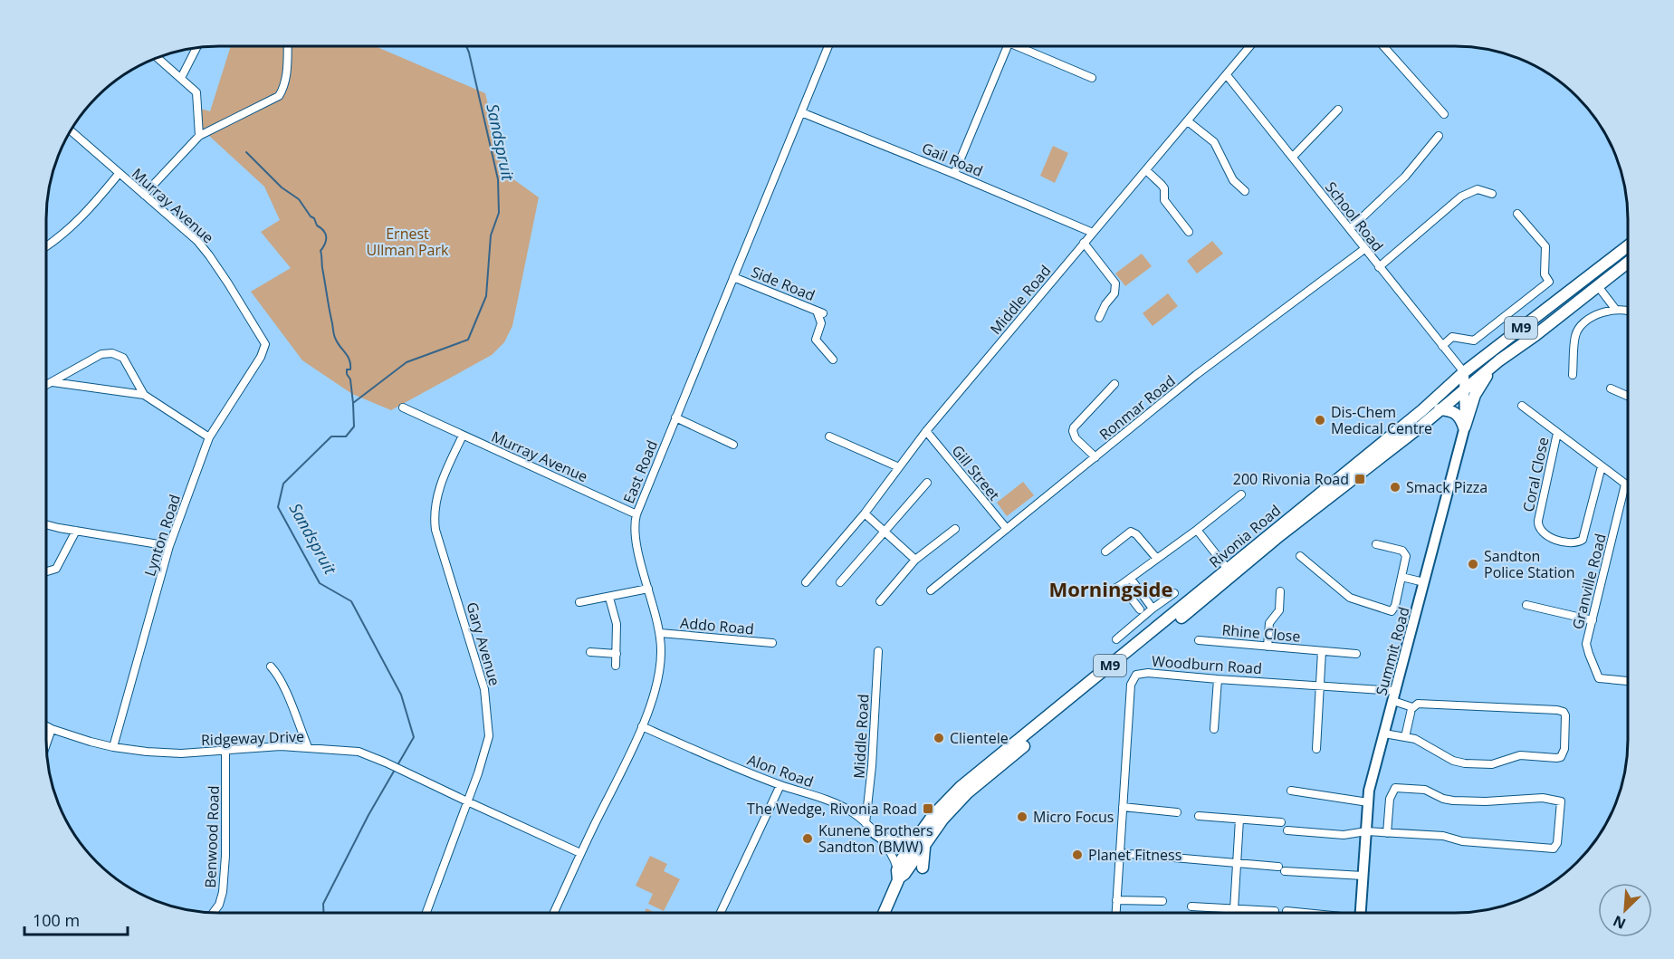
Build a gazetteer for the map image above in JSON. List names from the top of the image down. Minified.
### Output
{"streets":{"main road":["M9","Rivonia Road","Summit Road"],"street":["Gail Road","Murray Avenue","School Road","Side Road","Middle Road","Ronmar Road","East Road","Gill Street","Coral Close","Lynton Road","Granville Road","Addo Road","Rhine Close","Gary Avenue","Woodburn Road","Ridgeway Drive","Alon Road","Benwood Road"]},"crossings":[["Gail Road","Middle Road"],["Gail Road","East Road"],["Murray Avenue","East Road"],["Murray Avenue","Lynton Road"],["Murray Avenue","Gary Avenue"],["School Road","Middle Road"],["School Road","Ronmar Road"],["School Road","Rivonia Road"],["School Road","Summit Road"],["Side Road","East Road"],["Middle Road","Gill Street"],["Middle Road","Alon Road"],["Ronmar Road","Gill Street"],["East Road","Addo Road"],["East Road","Ridgeway Drive"],["East Road","Alon Road"],["Lynton Road","Ridgeway Drive"],["Rivonia Road","Summit Road"],["Rivonia Road","Alon Road"],["Gary Avenue","Ridgeway Drive"],["Summit Road","Woodburn Road"],["Ridgeway Drive","Benwood Road"]],"districts":["Morningside"],"water":["Sandspruit"],"parks":["Ernest Ullman Park"],"places":{"other":["Dis-Chem Medical Centre","Smack Pizza","Sandton Police Station","Clientele","Micro Focus","Kunene Brothers Sandton (BMW)","Planet Fitness"],"transit":["200 Rivonia Road","The Wedge, Rivonia Road"]},"scale_bar":"100 m","north":"bottom left"}
